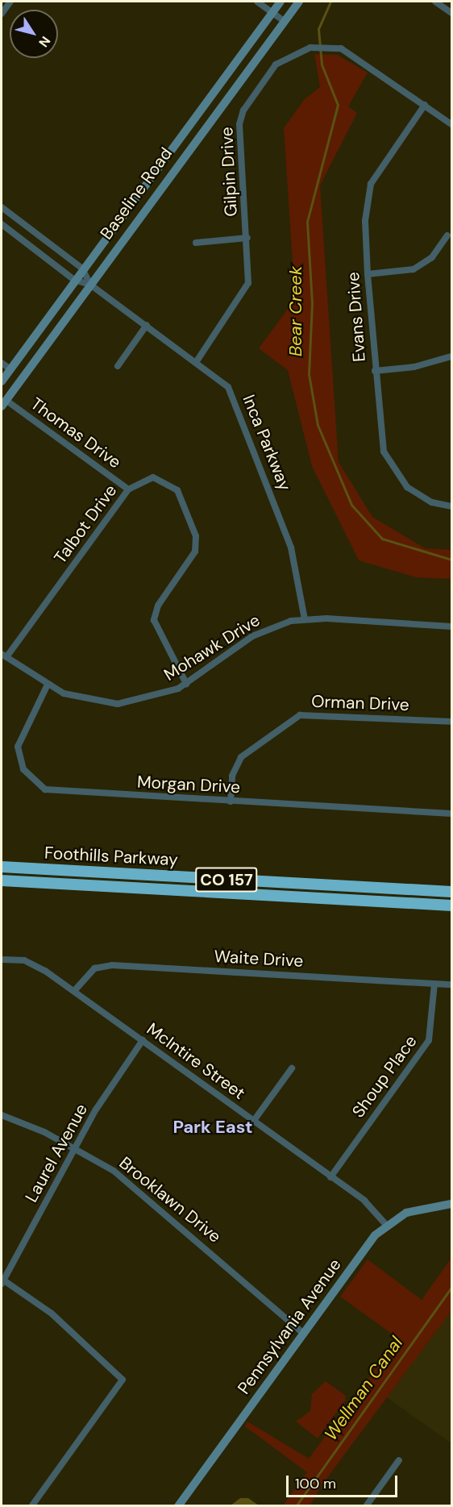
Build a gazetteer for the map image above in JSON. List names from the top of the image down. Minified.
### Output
{"streets":{"highway":["Foothills Parkway","CO 157"],"main road":["Baseline Road","Pennsylvania Avenue"],"street":["Gilpin Drive","Evans Drive","Thomas Drive","Inca Parkway","Talbot Drive","Mohawk Drive","Orman Drive","Morgan Drive","Waite Drive","McIntire Street","Shoup Place","Laurel Avenue","Brooklawn Drive"]},"crossings":[["Gilpin Drive","Evans Drive"],["Gilpin Drive","Inca Parkway"],["Baseline Road","Thomas Drive"],["Baseline Road","Inca Parkway"],["Thomas Drive","Talbot Drive"],["Inca Parkway","Mohawk Drive"],["Talbot Drive","Mohawk Drive"],["Mohawk Drive","Morgan Drive"],["Orman Drive","Morgan Drive"],["Waite Drive","McIntire Street"],["Waite Drive","Shoup Place"],["McIntire Street","Shoup Place"],["McIntire Street","Laurel Avenue"],["McIntire Street","Pennsylvania Avenue"],["Laurel Avenue","Brooklawn Drive"],["Brooklawn Drive","Pennsylvania Avenue"]],"districts":["Park East"],"water":["Bear Creek","Wellman Canal"],"scale_bar":"100 m","north":"bottom right"}
